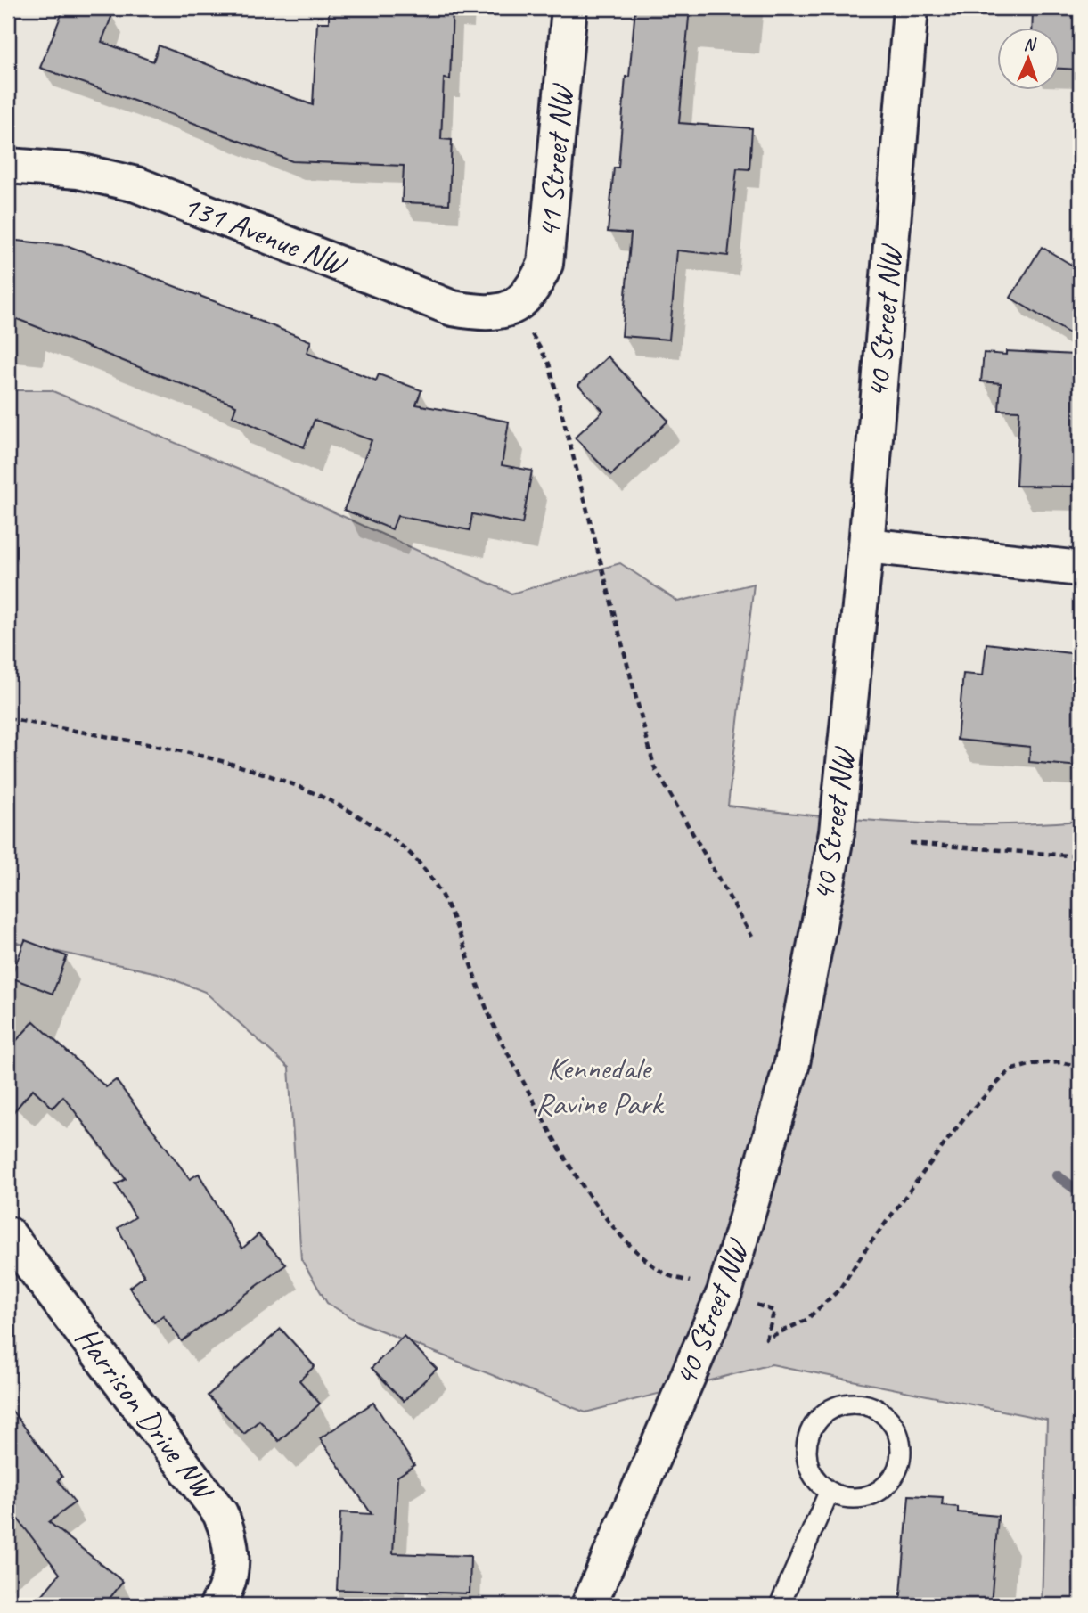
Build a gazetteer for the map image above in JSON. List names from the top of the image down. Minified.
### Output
{"streets":{"street":["41 Street NW","131 Avenue NW","40 Street NW","Harrison Drive NW"]},"crossings":[["41 Street NW","131 Avenue NW"]],"parks":["Kennedale Ravine Park"],"north":"top"}
